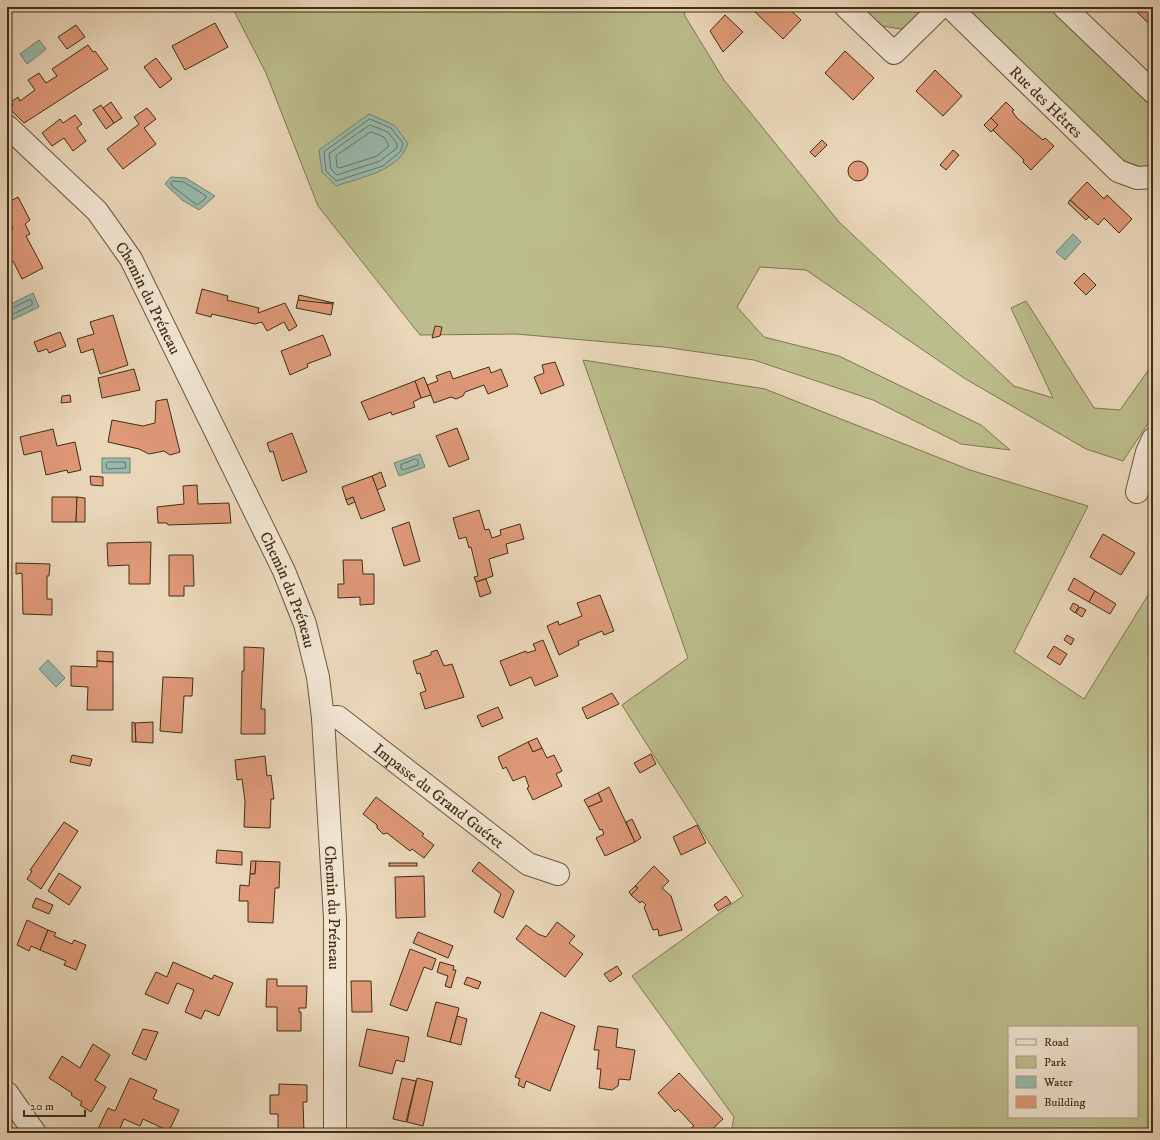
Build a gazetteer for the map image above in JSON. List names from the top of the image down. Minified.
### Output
{"streets":{"street":["Rue des Hêtres","Chemin du Préneau","Impasse du Grand Guéret"]},"crossings":[["Chemin du Préneau","Impasse du Grand Guéret"]],"legend":["Road","Park","Water","Building"],"scale_bar":"20 m"}
